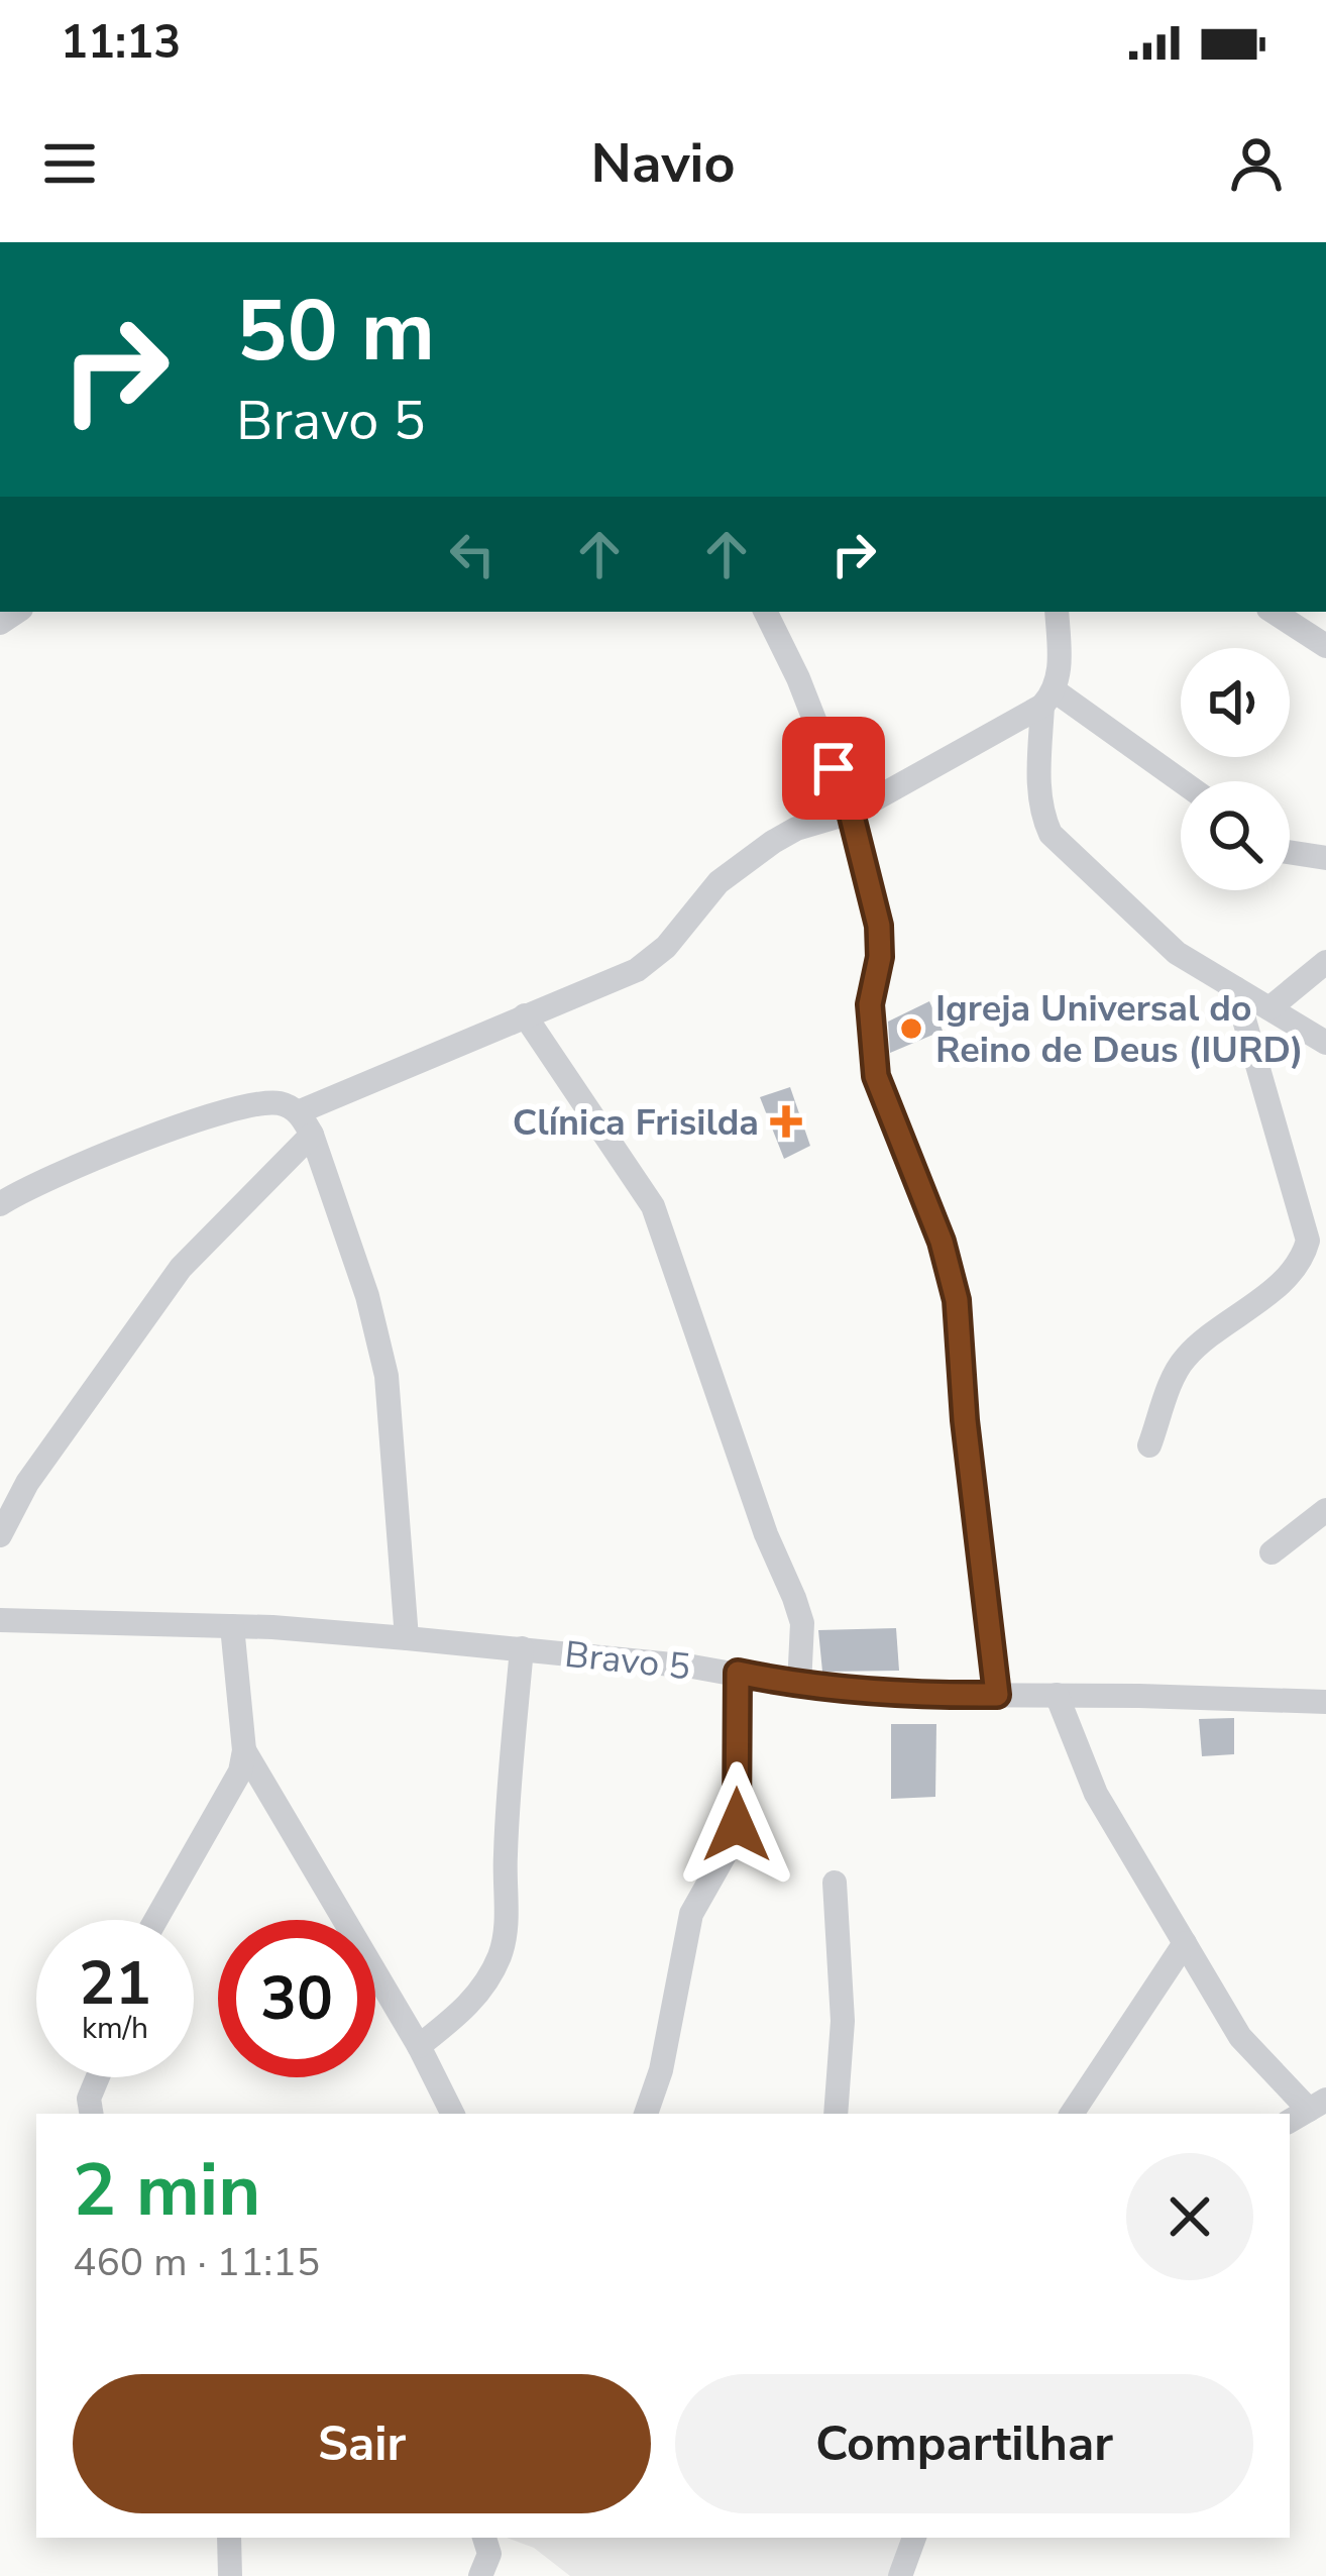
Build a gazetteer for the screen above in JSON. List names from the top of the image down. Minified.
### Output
{"streets":{"street":["Bravo 5"]},"places":{"other":["Igreja Universal do Reino de Deus (IURD)"],"health":["Clínica Frisilda"]},"page":{"status":"11:13","header":"Navio","turn":["50 m","Bravo 5"],"speed":"21 km/h","limit":"30","heading":["2 min","460 m · 11:15"],"buttons":["Sair","Compartilhar"]}}
